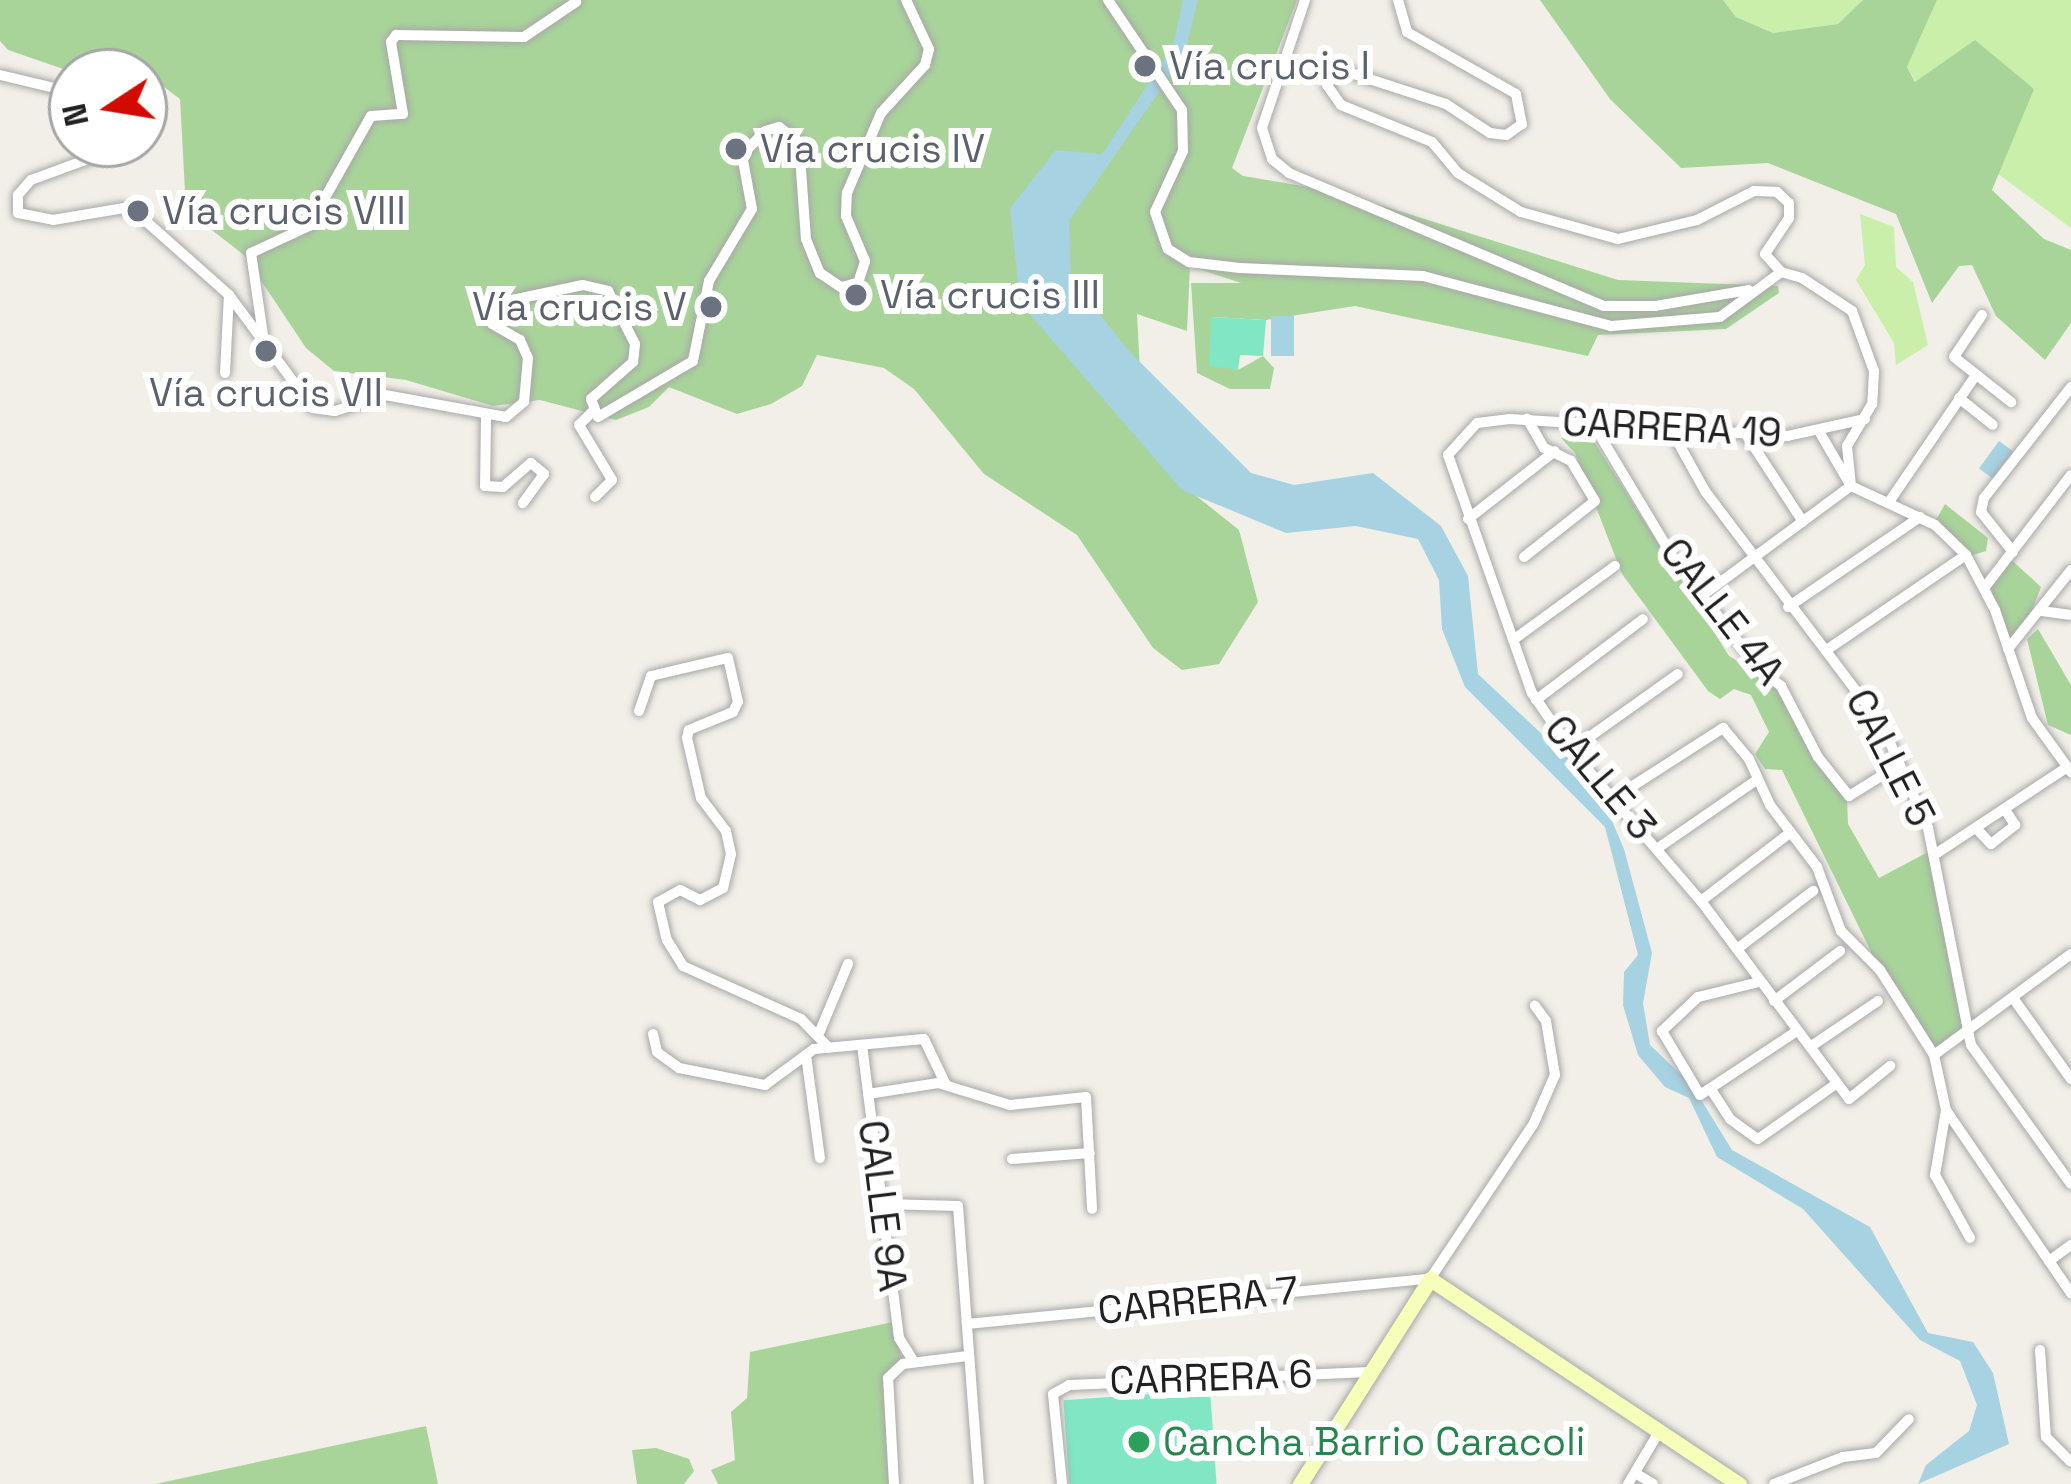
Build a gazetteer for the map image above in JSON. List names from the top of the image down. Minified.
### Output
{"streets":{"street":["CARRERA 19","CALLE 4A","CALLE 5","CALLE 3","CALLE 9A","CARRERA 7","CARRERA 6"]},"crossings":[["CARRERA 19","CALLE 4A"],["CARRERA 19","CALLE 5"],["CARRERA 19","CALLE 3"],["CALLE 4A","CALLE 5"]],"places":["Vía crucis I","Vía crucis IV","Vía crucis VIII","Vía crucis III","Vía crucis V","Vía crucis VII","Cancha Barrio Caracoli"],"north":"left"}
